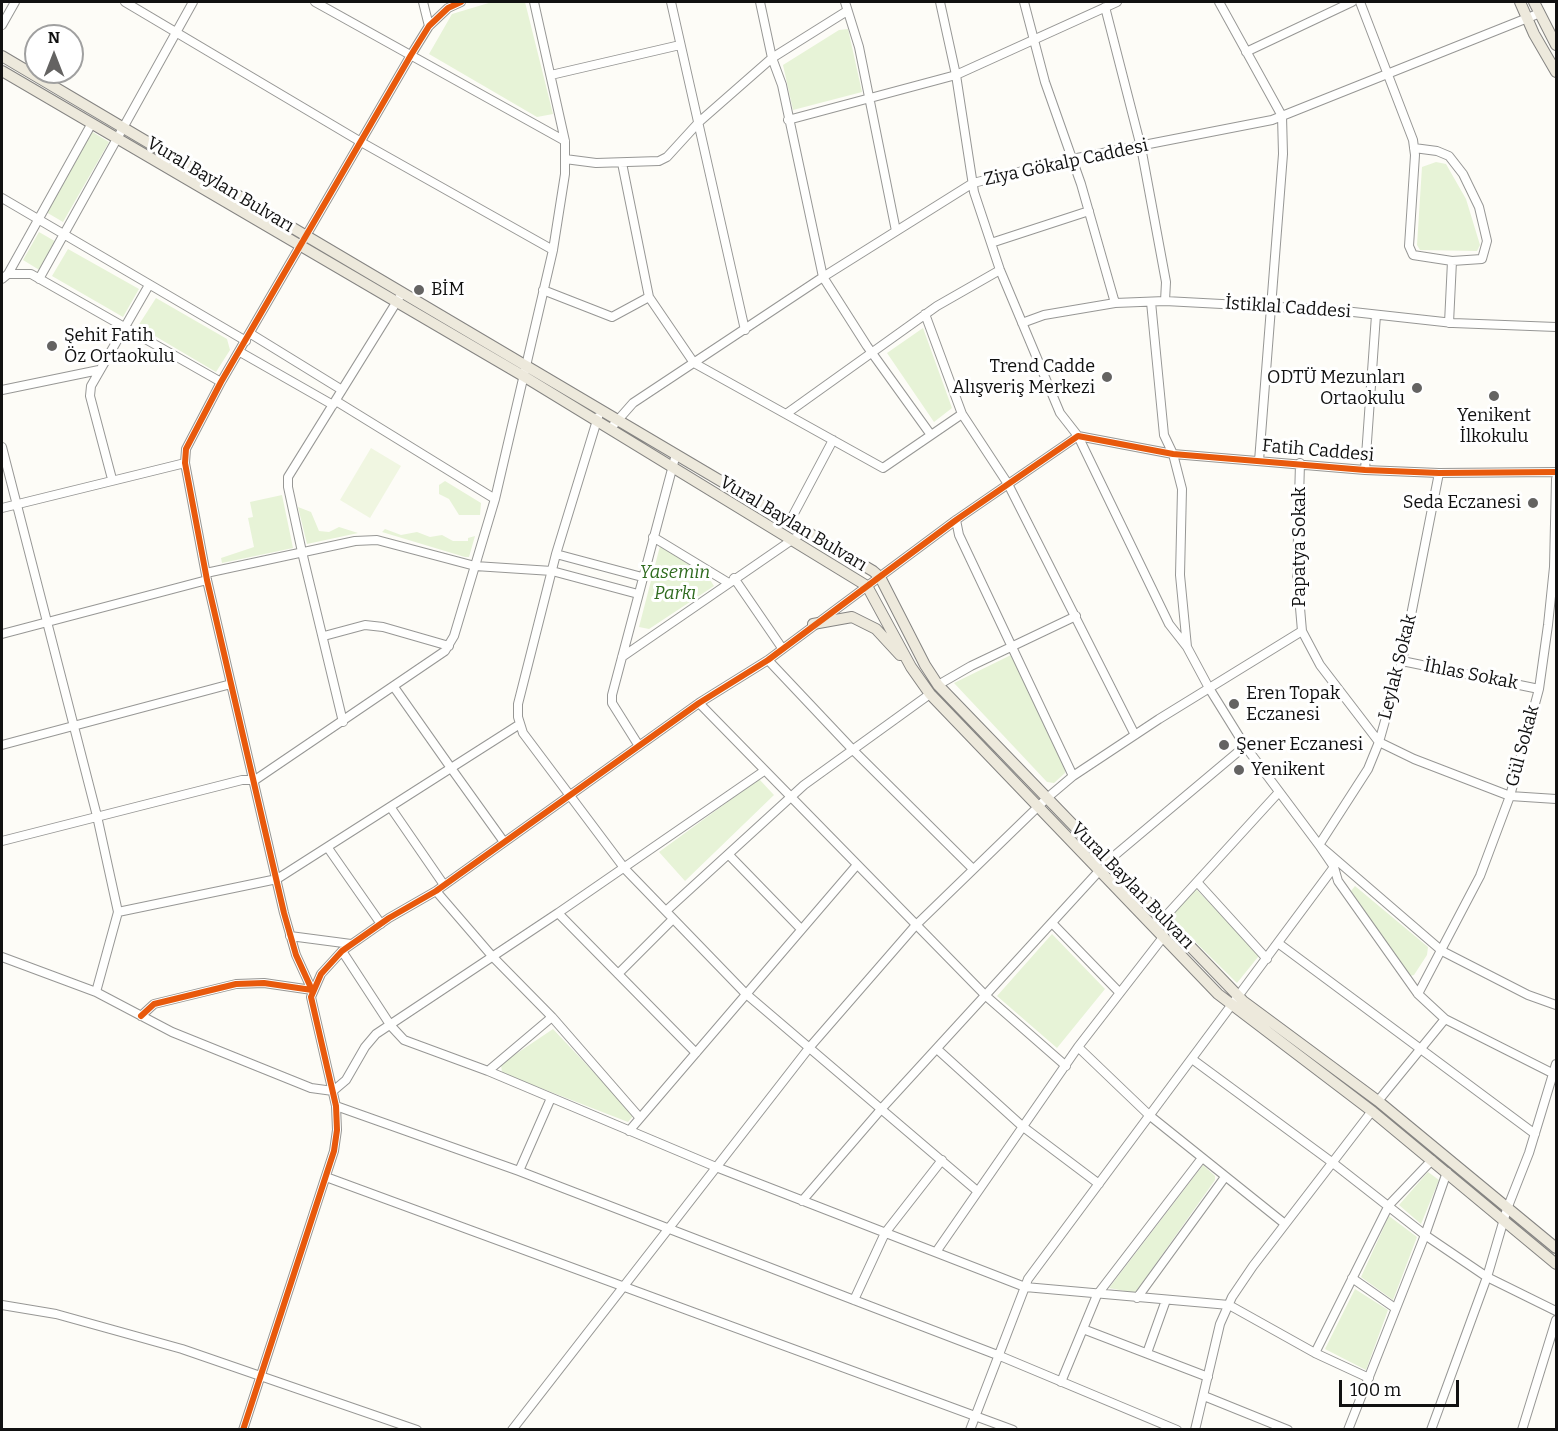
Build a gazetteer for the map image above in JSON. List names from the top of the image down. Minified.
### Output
{"streets":{"main road":["Vural Baylan Bulvarı"],"street":["Ziya Gökalp Caddesi","İstiklal Caddesi","Fatih Caddesi","Papatya Sokak","Leylak Sokak","İhlas Sokak","Gül Sokak"]},"crossings":[["Ziya Gökalp Caddesi","Vural Baylan Bulvarı"],["Fatih Caddesi","Papatya Sokak"],["Fatih Caddesi","Leylak Sokak"],["Papatya Sokak","Leylak Sokak"],["Papatya Sokak","Gül Sokak"],["Leylak Sokak","İhlas Sokak"],["İhlas Sokak","Gül Sokak"]],"parks":["Yasemin Parkı"],"places":["BİM","Şehit Fatih Öz Ortaokulu","Trend Cadde Alışveriş Merkezi","ODTÜ Mezunları Ortaokulu","Yenikent İlkokulu","Seda Eczanesi","Eren Topak Eczanesi","Şener Eczanesi","Yenikent"],"scale_bar":"100 m","north":"top"}
